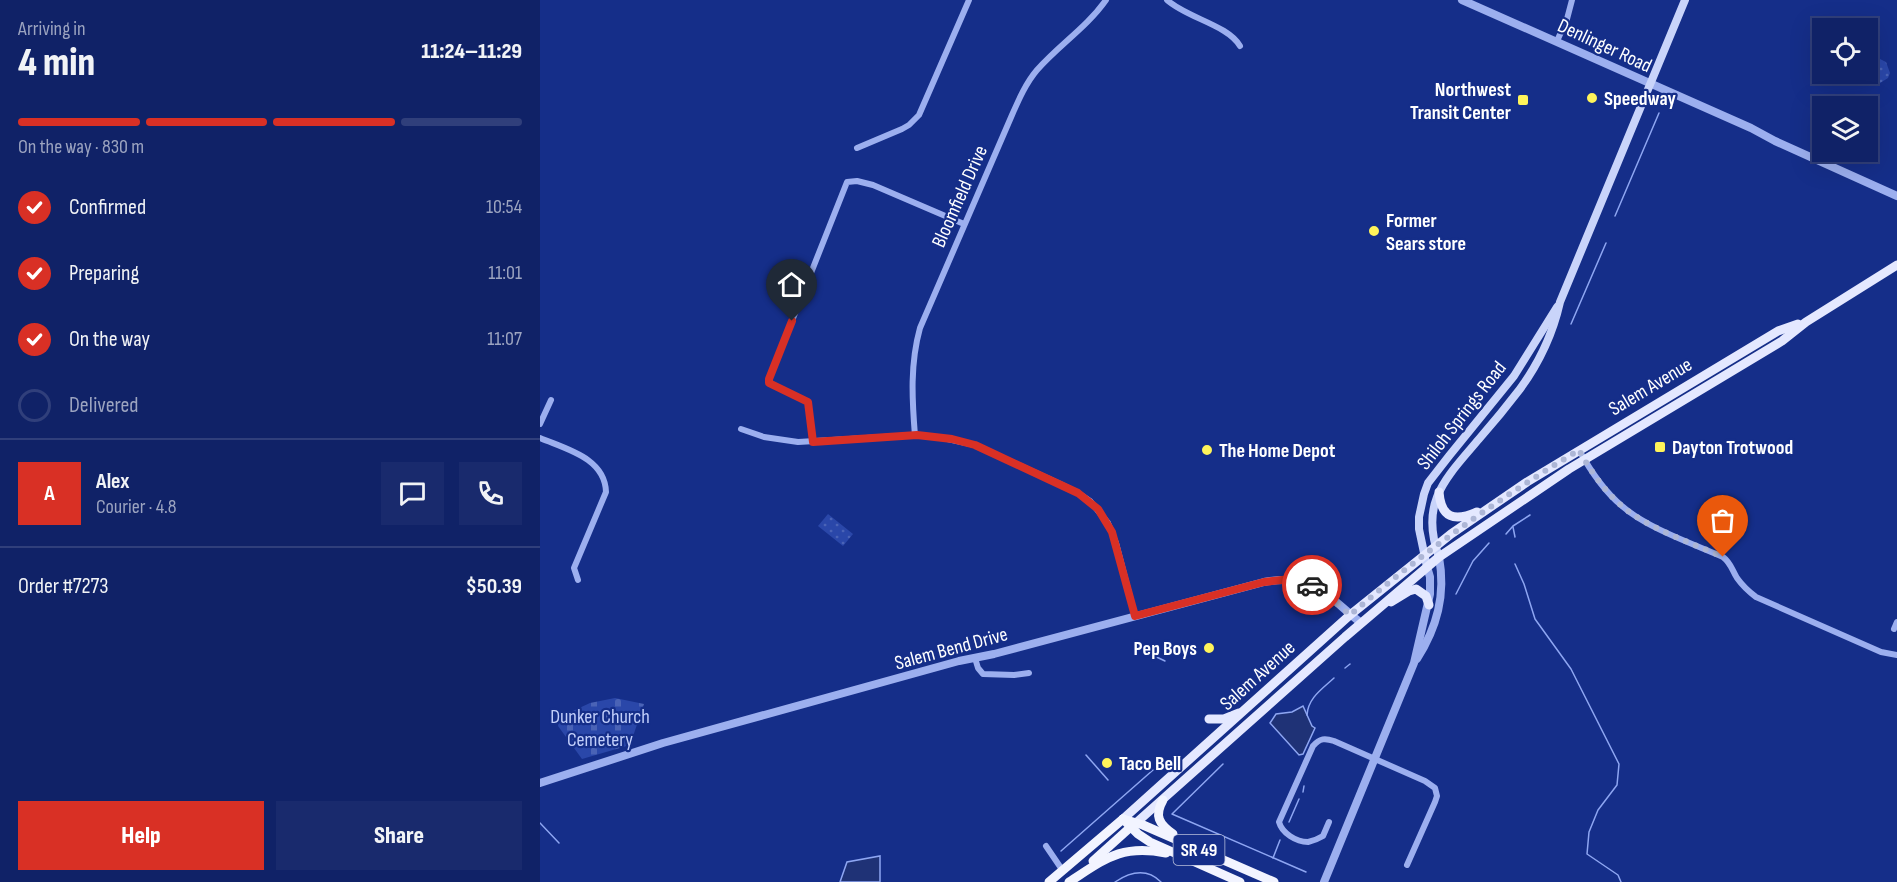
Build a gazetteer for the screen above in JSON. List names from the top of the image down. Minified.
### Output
{"streets":{"highway":["Salem Avenue","SR 49"],"main road":["Shiloh Springs Road"],"street":["Denlinger Road","Bloomfield Drive","Salem Bend Drive"]},"crossings":[["Denlinger Road","Shiloh Springs Road"],["Salem Avenue","Shiloh Springs Road"],["Salem Avenue","Salem Bend Drive"],["Salem Avenue","SR 49"]],"parks":["Dunker Church Cemetery"],"places":{"other":["Speedway","Former Sears store","The Home Depot","Pep Boys","Taco Bell"],"transit":["Northwest Transit Center","Dayton Trotwood"]},"page":{"heading":["4 min","Arriving in","11:24–11:29"],"panel":["Alex","Courier · 4.8","Order #7273","$50.39"],"bar":"On the way · 830 m","list":[["Confirmed","10:54"],["Preparing","11:01"],["On the way","11:07"],"Delivered"],"round":"A","buttons":["Help","Share"]}}
